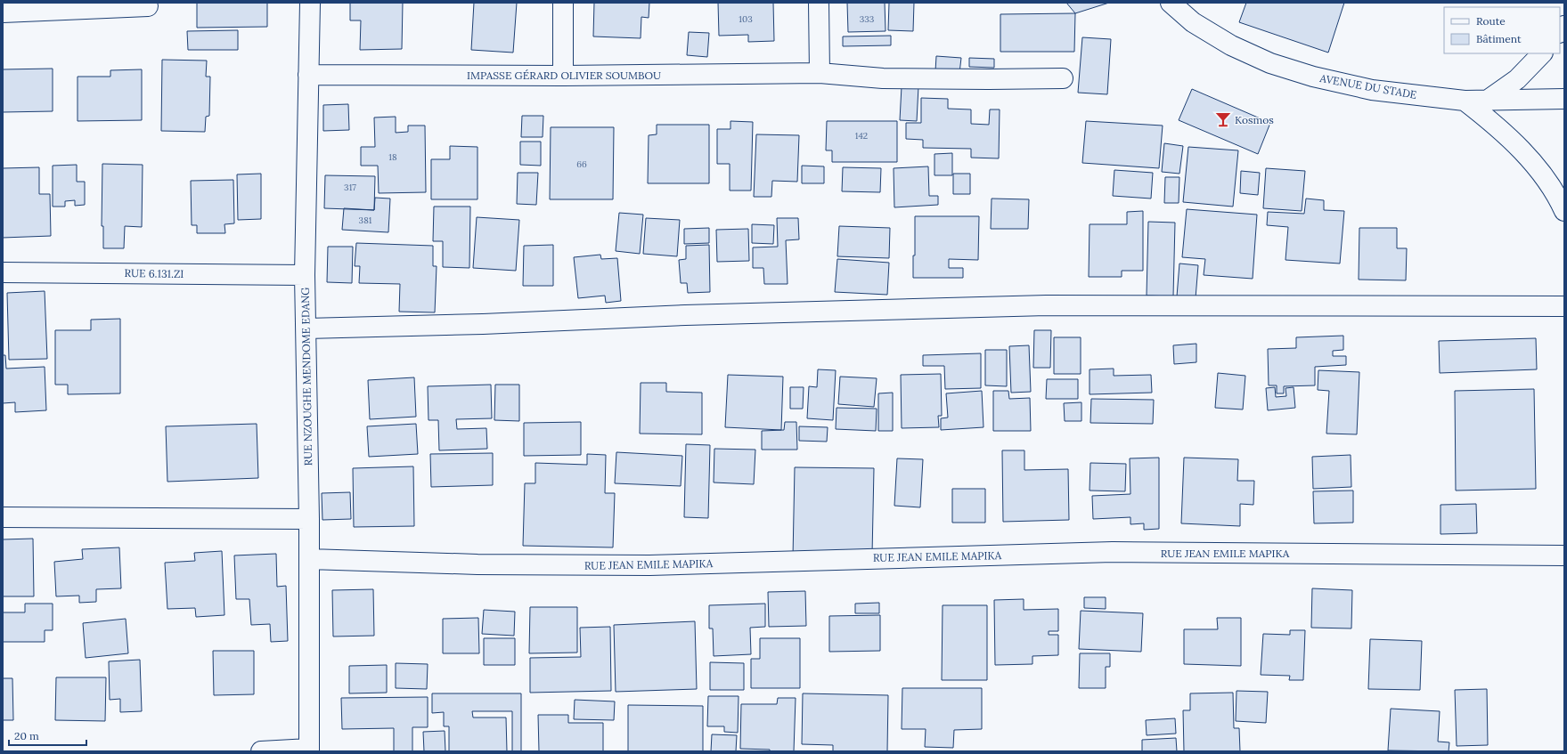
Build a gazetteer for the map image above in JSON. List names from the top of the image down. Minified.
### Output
{"streets":{"street":["IMPASSE GÉRARD OLIVIER SOUMBOU","AVENUE DU STADE","RUE 6.131.ZI","RUE NZOUGHE MENDOME EDANG","RUE JEAN EMILE MAPIKA"]},"crossings":[["IMPASSE GÉRARD OLIVIER SOUMBOU","RUE NZOUGHE MENDOME EDANG"],["RUE 6.131.ZI","RUE NZOUGHE MENDOME EDANG"],["RUE NZOUGHE MENDOME EDANG","RUE JEAN EMILE MAPIKA"]],"places":{"bar":["Kosmos"]},"house_numbers":["103","333","142","18","66","317","381"],"legend":["Route","Bâtiment"],"scale_bar":"20 m"}
